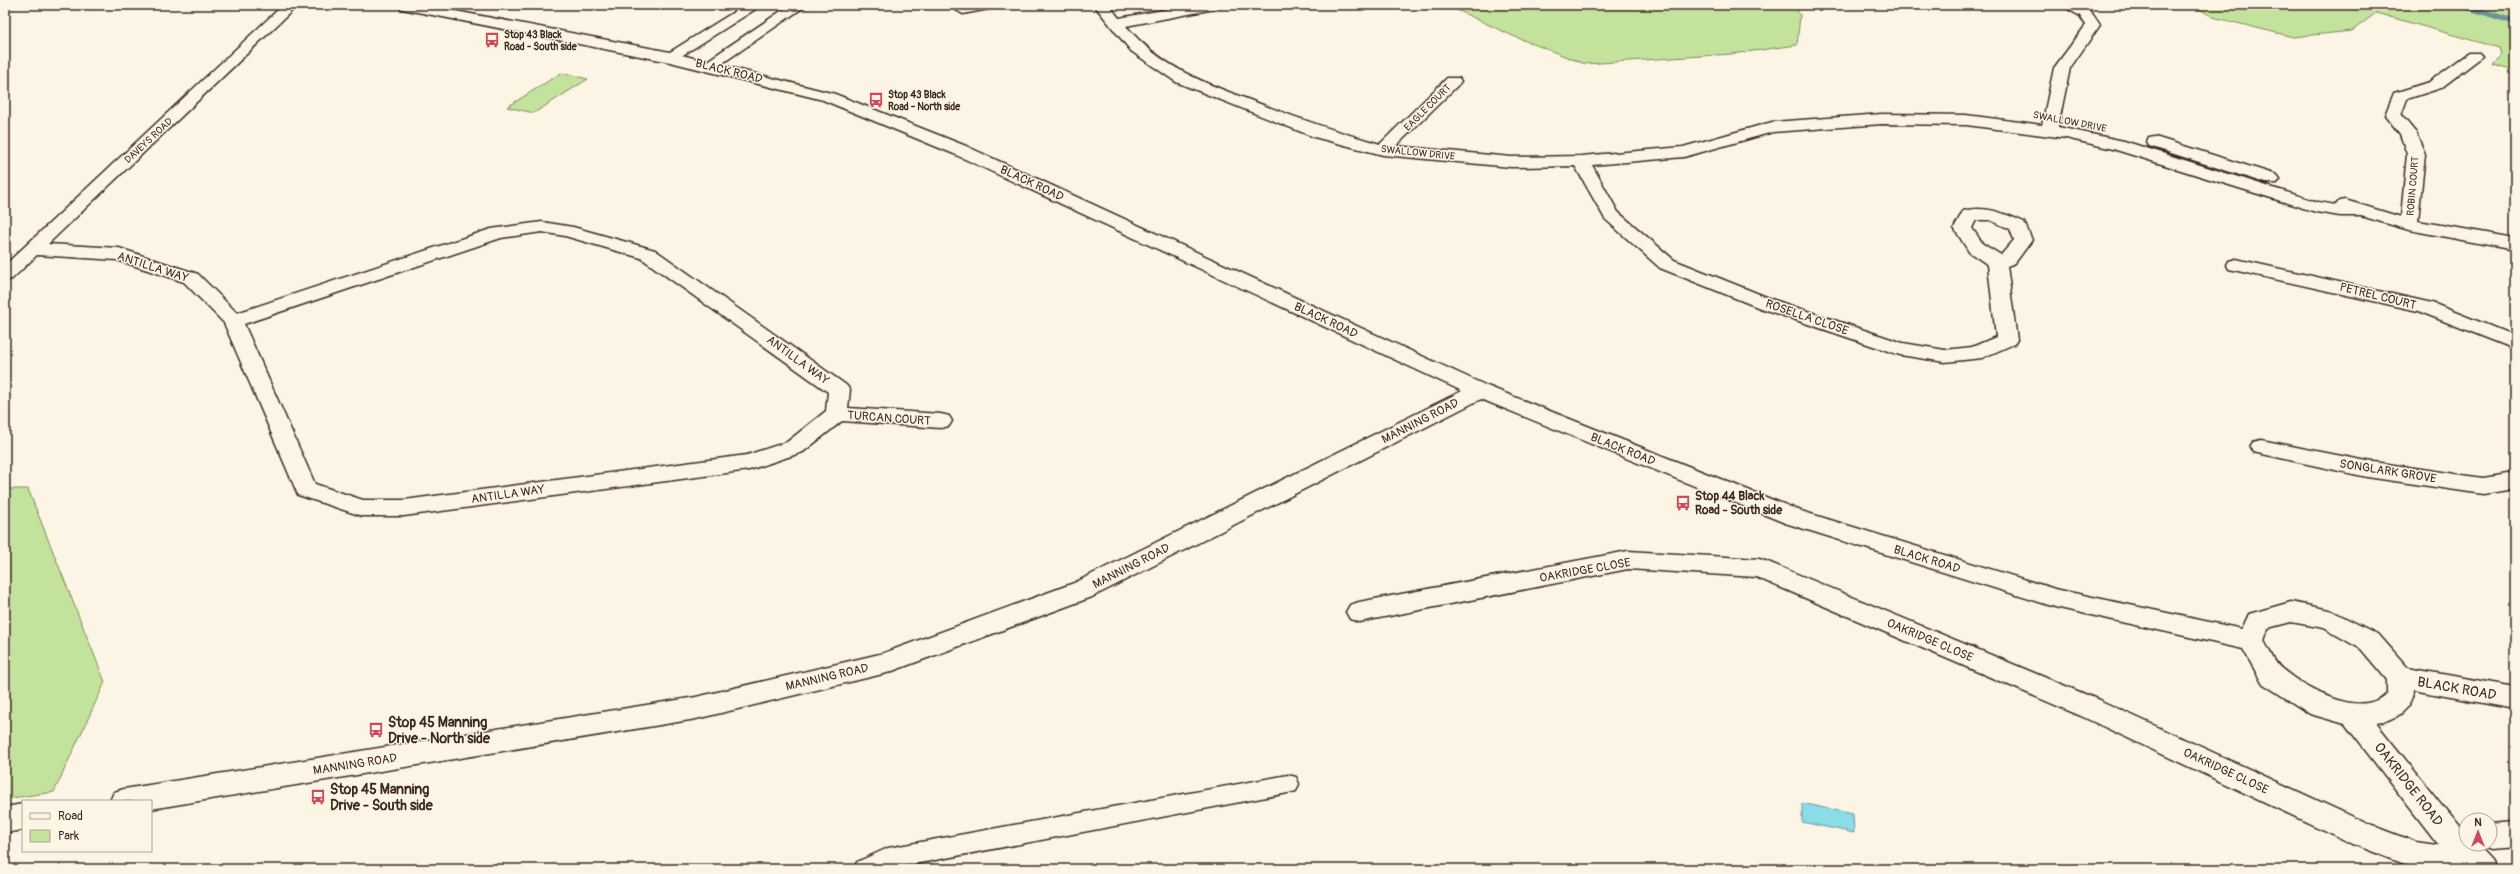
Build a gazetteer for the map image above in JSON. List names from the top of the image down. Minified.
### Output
{"streets":{"street":["BLACK ROAD","EAGLE COURT","SWALLOW DRIVE","DAVEYS ROAD","ROBIN COURT","ANTILLA WAY","PETREL COURT","ROSELLA CLOSE","TURCAN COURT","MANNING ROAD","SONGLARK GROVE","OAKRIDGE CLOSE","OAKRIDGE ROAD"]},"crossings":[["BLACK ROAD","MANNING ROAD"],["EAGLE COURT","SWALLOW DRIVE"],["SWALLOW DRIVE","ROBIN COURT"],["SWALLOW DRIVE","ROSELLA CLOSE"],["DAVEYS ROAD","ANTILLA WAY"],["ANTILLA WAY","TURCAN COURT"]],"places":{"bus stop":["Stop 43 Black Road - South side","Stop 43 Black Road - North side","Stop 44 Black Road - South side","Stop 45 Manning Drive - North side","Stop 45 Manning Drive - South side"]},"legend":["Road","Park"],"north":"top"}
